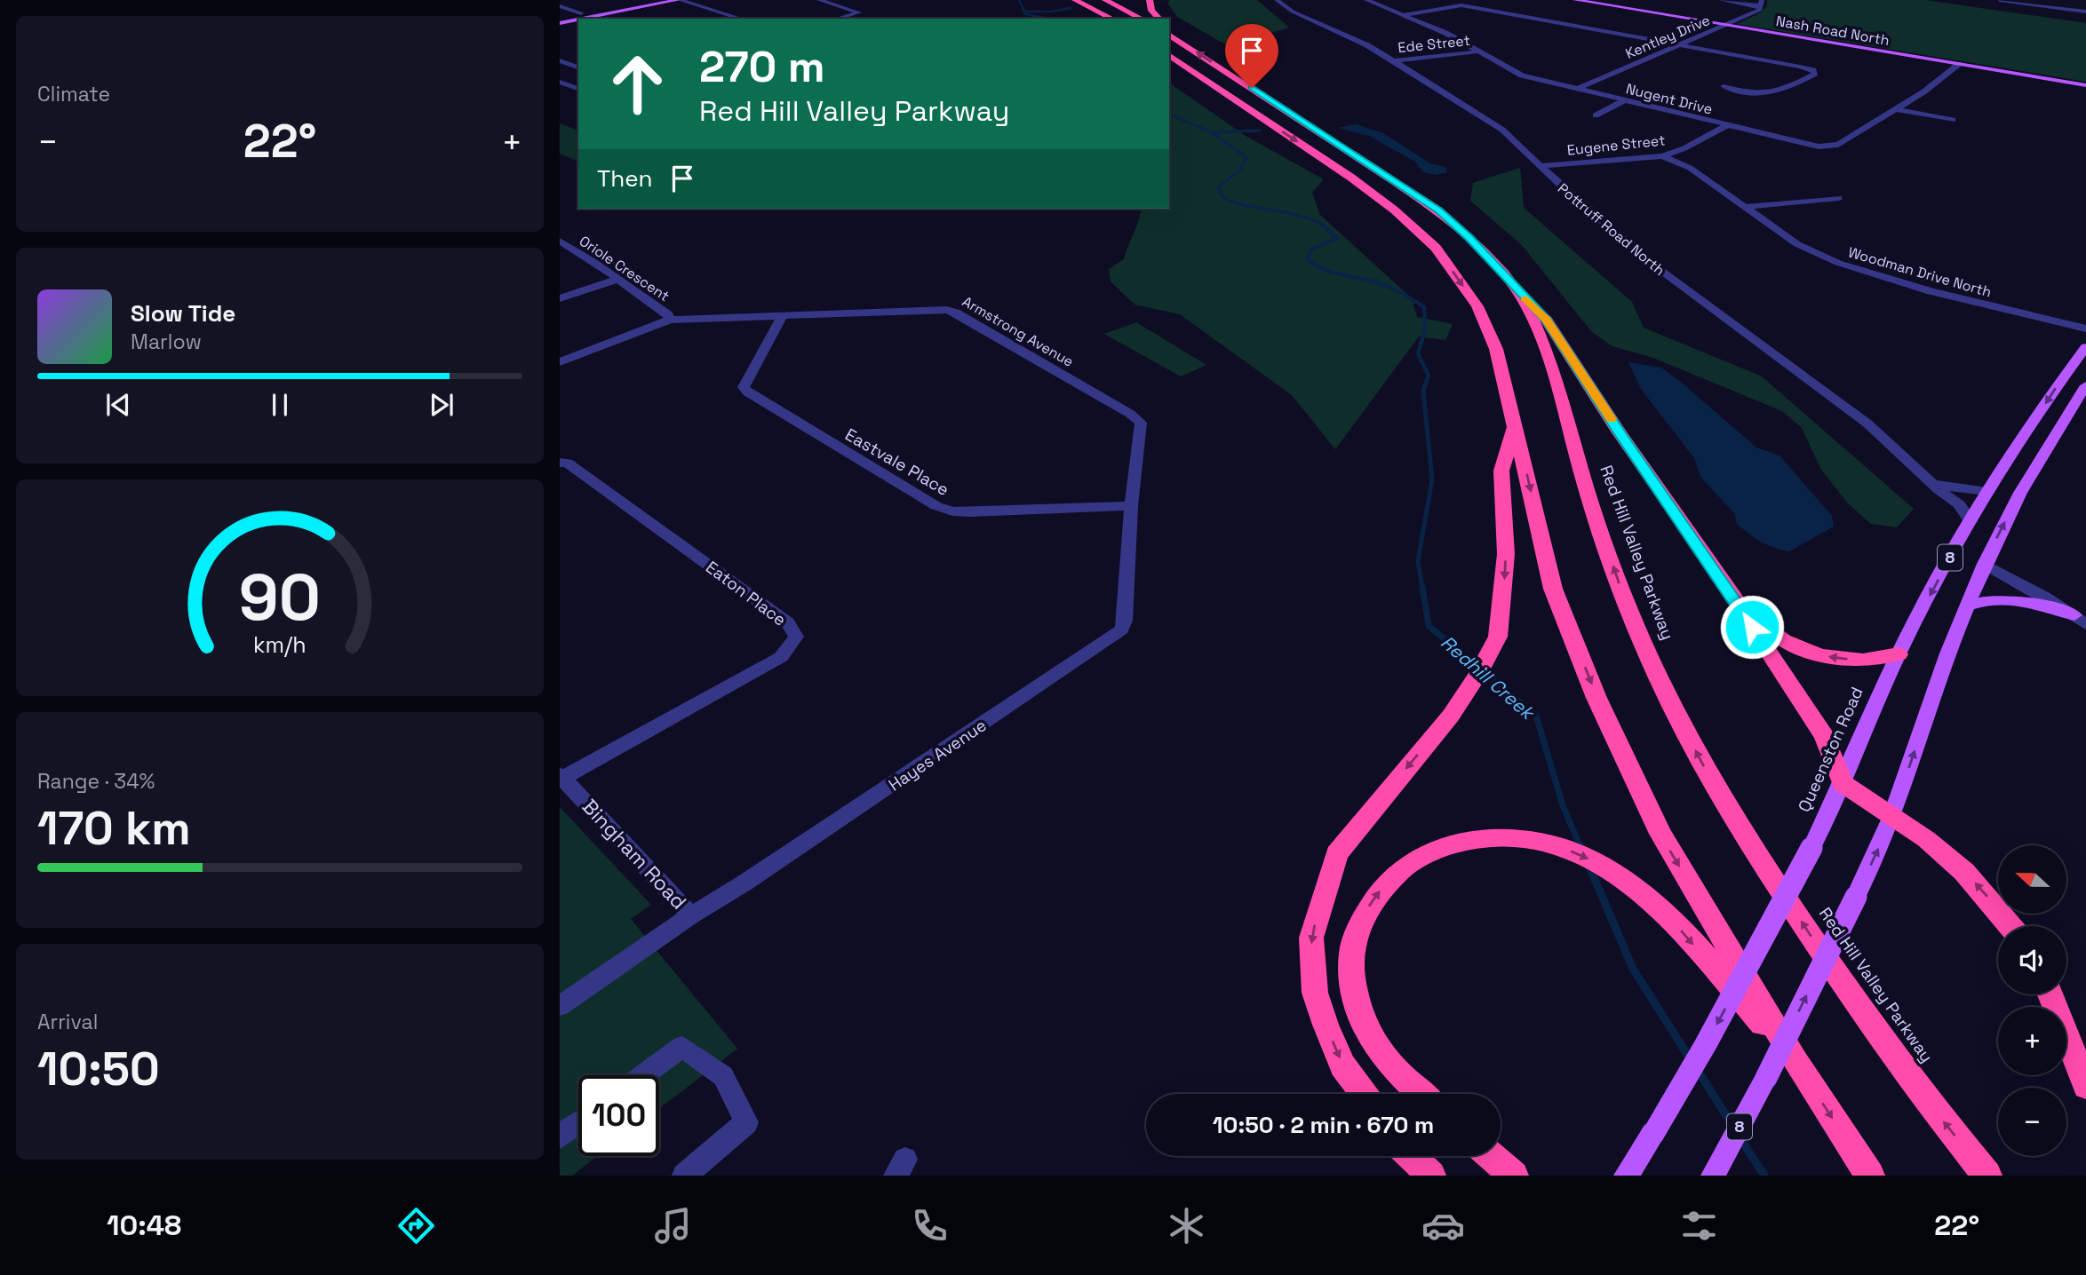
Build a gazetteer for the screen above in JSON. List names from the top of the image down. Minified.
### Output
{"streets":{"highway":["Red Hill Valley Parkway"],"main road":["Nash Road North","8","Queenston Road"],"street":["Kentley Drive","Ede Street","Nugent Drive","Eugene Street","Pottruff Road North","Oriole Crescent","Woodman Drive North","Armstrong Avenue","Eastvale Place","Eaton Place","Hayes Avenue","Bingham Road"]},"crossings":[["Nash Road North","Kentley Drive"],["Nash Road North","Nugent Drive"],["Kentley Drive","Nugent Drive"],["Ede Street","Nugent Drive"],["Ede Street","Pottruff Road North"],["Nugent Drive","Eugene Street"],["Eugene Street","Pottruff Road North"],["Eugene Street","Woodman Drive North"],["Pottruff Road North","Queenston Road"],["Oriole Crescent","Armstrong Avenue"],["Armstrong Avenue","Eastvale Place"],["Armstrong Avenue","Hayes Avenue"],["Eaton Place","Bingham Road"],["Hayes Avenue","Bingham Road"]],"water":["Redhill Creek"],"north":"left","page":{"tile":["Climate",["Range · 34%","170 km"],["Arrival","10:50"]],"turn":["270 m","Red Hill Valley Parkway"],"heat":["−","22°","+"],"then":"Then","song":["Slow Tide","Marlow"],"map_buttons":["+","−"],"limit":"100","trip":"10:50 · 2 min · 670 m","tabs":["10:48","22°"],"gauge":["90","km/h"]}}
